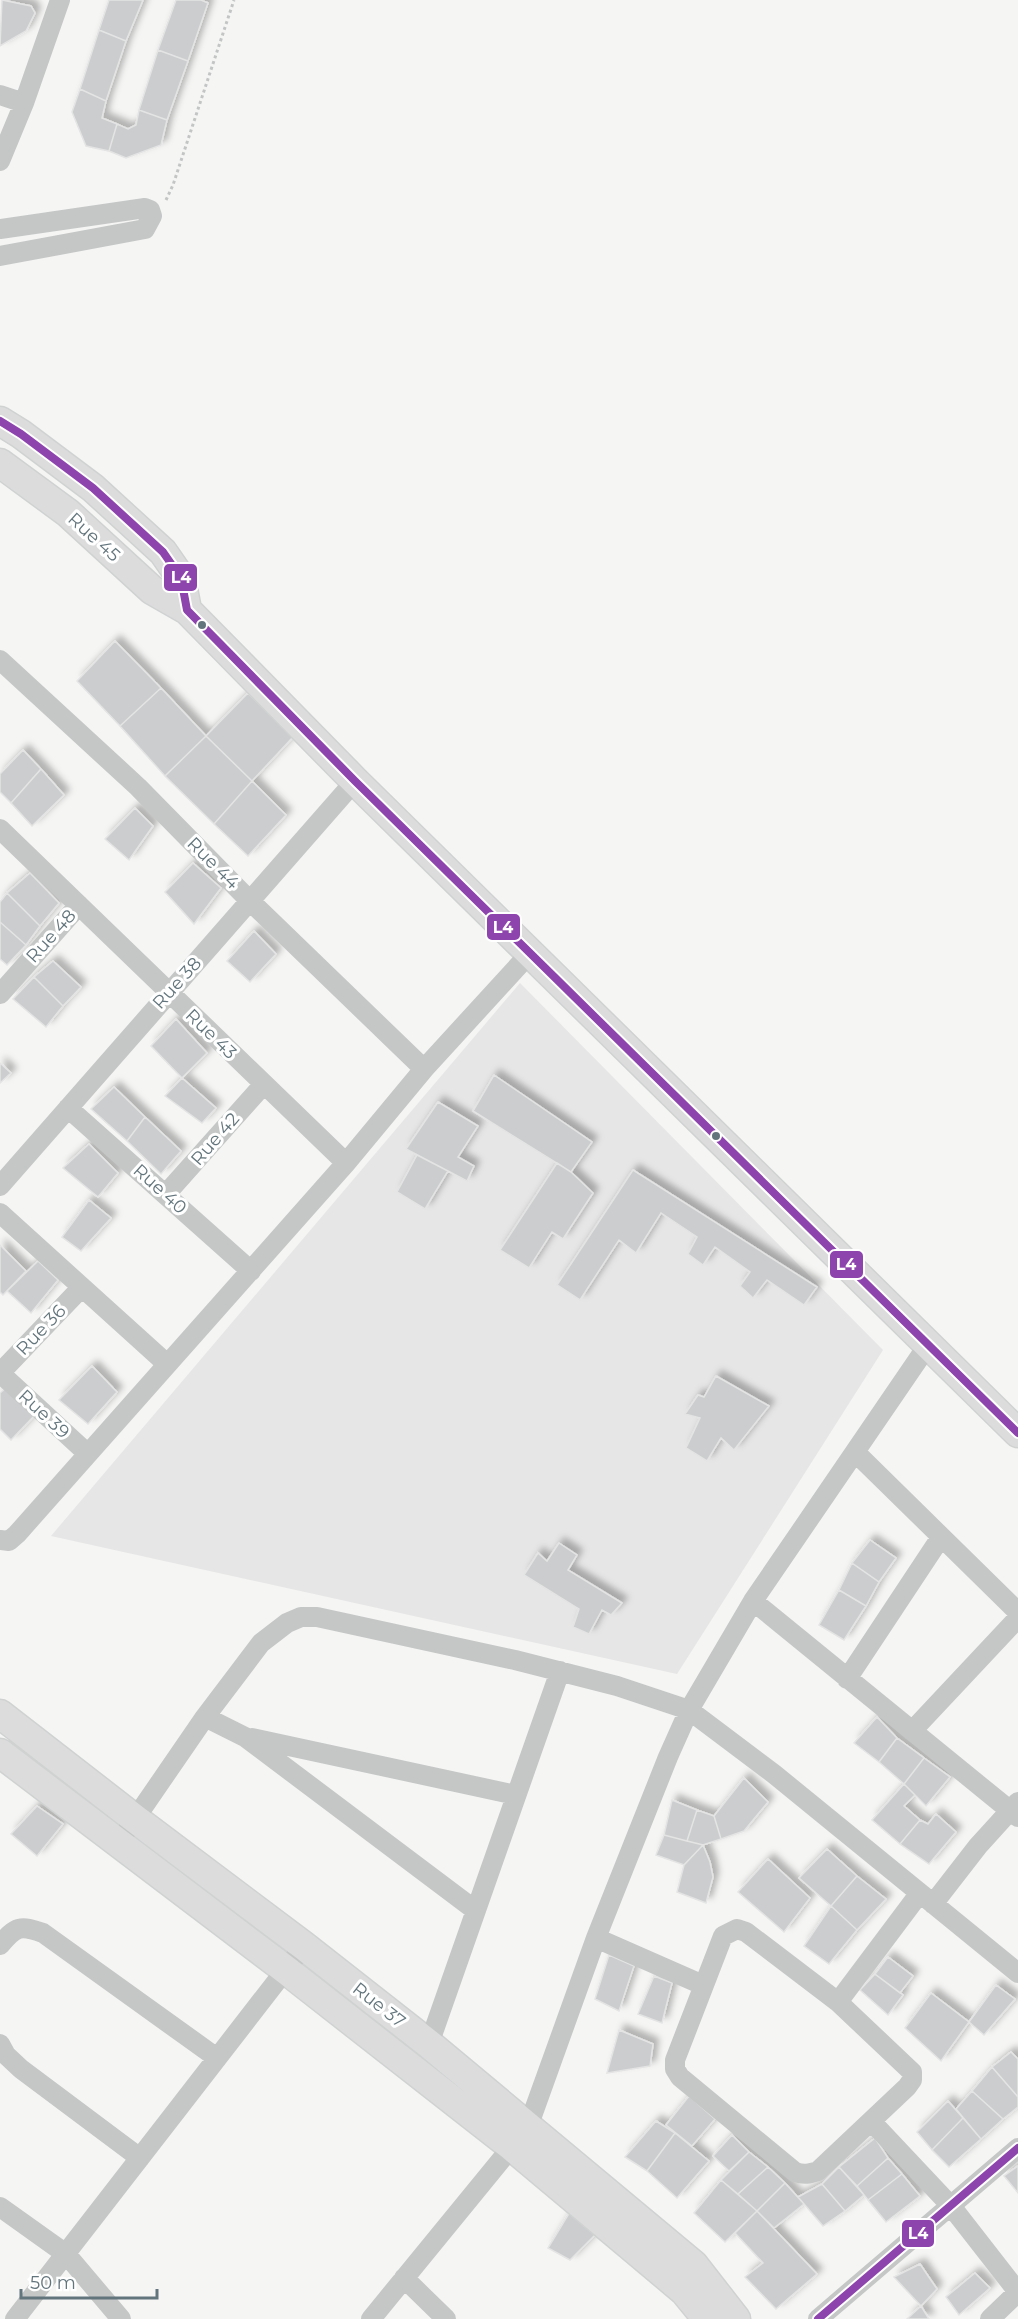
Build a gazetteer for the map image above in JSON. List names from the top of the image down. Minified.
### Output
{"streets":{"street":["Rue 45","Rue 44","Rue 48","Rue 38","Rue 43","Rue 42","Rue 40","Rue 36","Rue 39","Rue 37"]},"crossings":[["Rue 45","Rue 38"],["Rue 44","Rue 38"],["Rue 48","Rue 43"],["Rue 38","Rue 43"],["Rue 38","Rue 40"],["Rue 43","Rue 42"],["Rue 42","Rue 40"],["Rue 36","Rue 39"]],"lines":["transit line L4"],"scale_bar":"50 m"}
